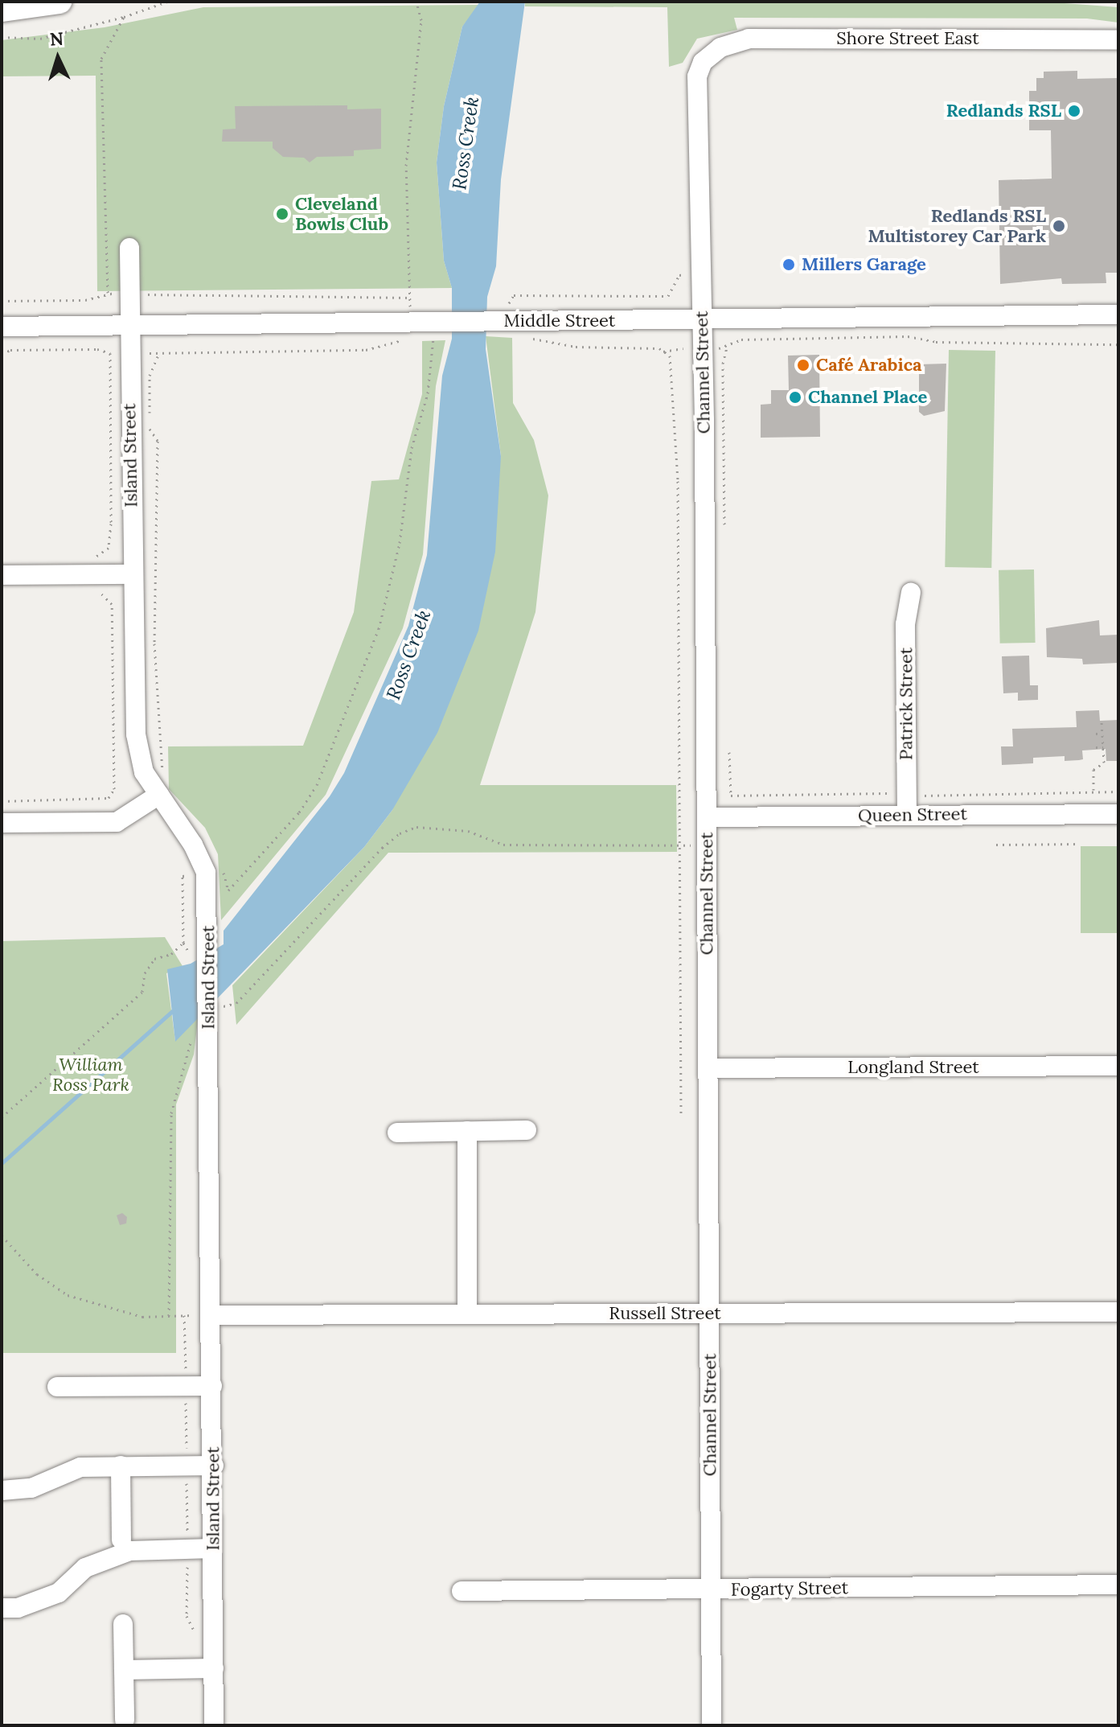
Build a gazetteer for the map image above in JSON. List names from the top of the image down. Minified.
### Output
{"streets":{"street":["Shore Street East","Middle Street","Channel Street","Island Street","Patrick Street","Queen Street","Longland Street","Russell Street","Fogarty Street"]},"crossings":[["Shore Street East","Channel Street"],["Middle Street","Channel Street"],["Middle Street","Island Street"],["Channel Street","Queen Street"],["Channel Street","Longland Street"],["Channel Street","Russell Street"],["Channel Street","Fogarty Street"],["Island Street","Russell Street"],["Patrick Street","Queen Street"]],"water":["Ross Creek"],"parks":["William Ross Park"],"places":["Redlands RSL","Cleveland Bowls Club","Redlands RSL Multistorey Car Park","Millers Garage","Café Arabica","Channel Place"],"north":"top"}
